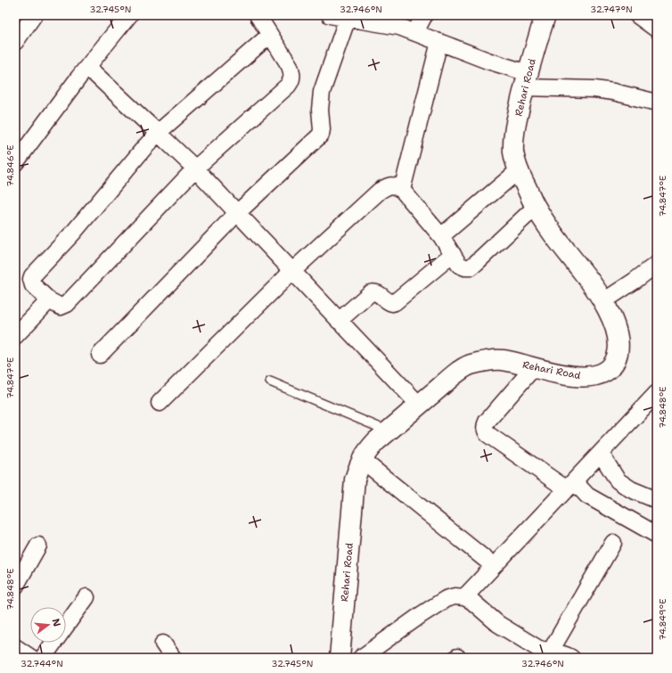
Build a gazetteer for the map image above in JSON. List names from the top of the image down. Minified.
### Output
{"streets":{"main road":["Rehari Road"]},"north":"right","coordinates":["32.745°N","32.746°N","32.747°N","74.846°E","74.847°E","74.848°E","74.849°E","32.744°N"]}
